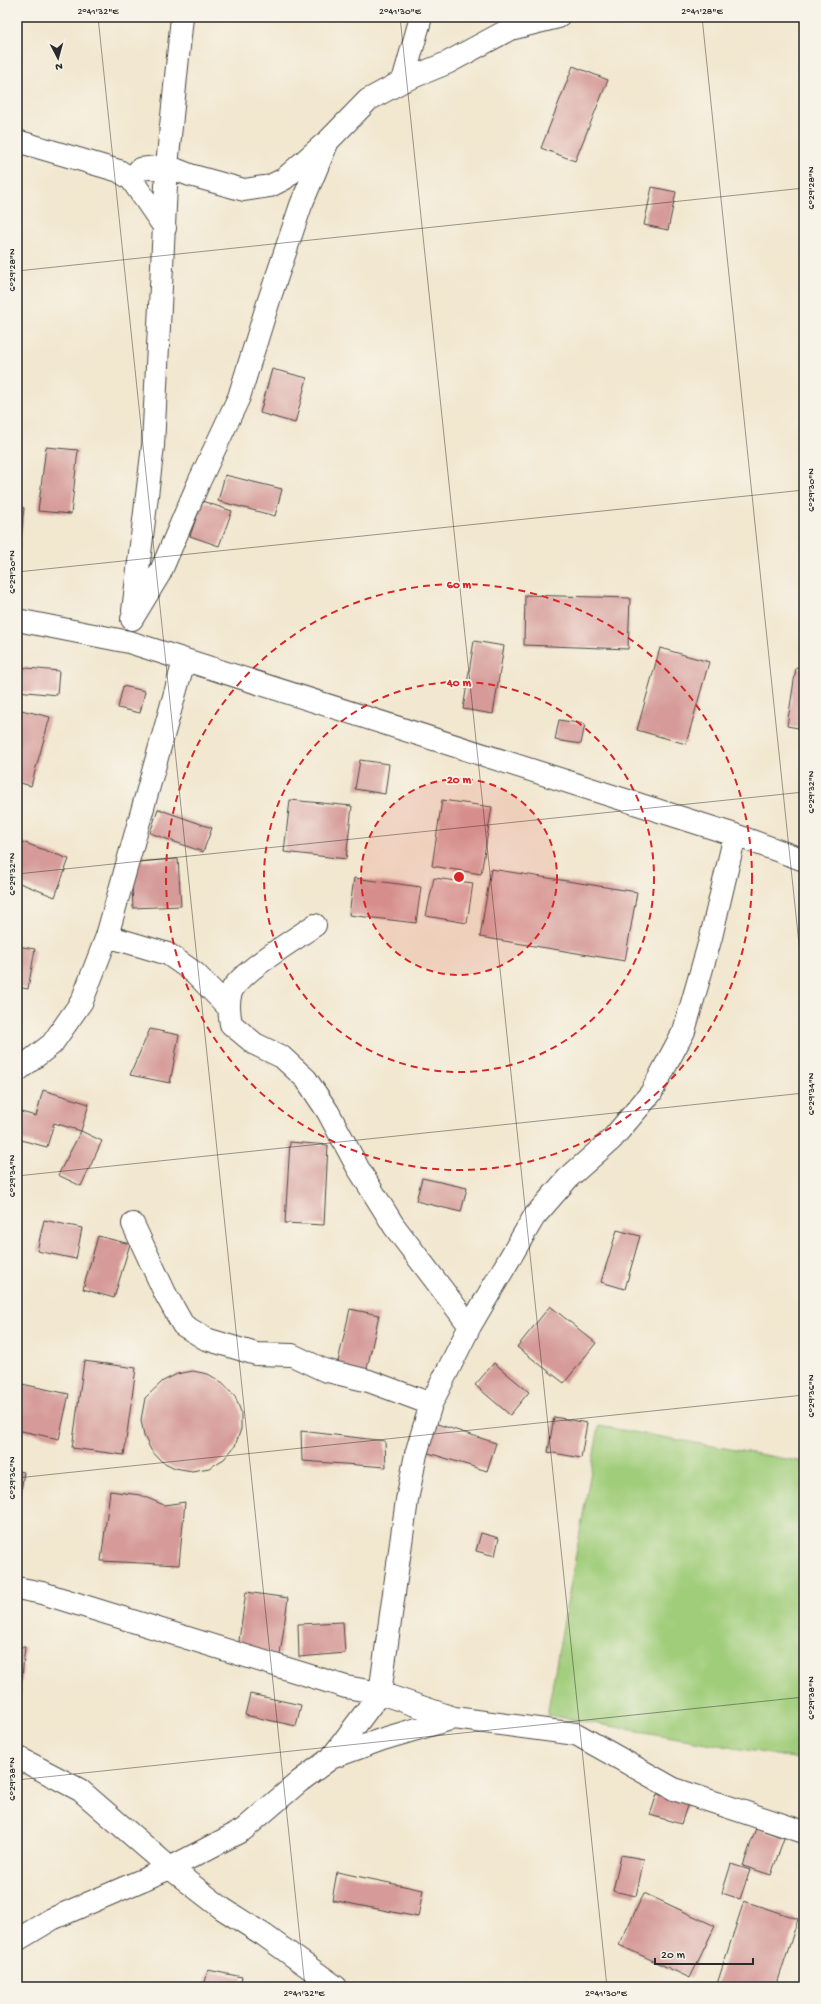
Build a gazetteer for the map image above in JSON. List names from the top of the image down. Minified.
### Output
{"scale_bar":"20 m","north":"bottom","coordinates":["2°41'32\"E","2°41'30\"E","2°41'28\"E","6°29'28\"N","6°29'30\"N","6°29'32\"N","6°29'34\"N","6°29'36\"N","6°29'38\"N"],"rings":["60 m","40 m","20 m"]}
